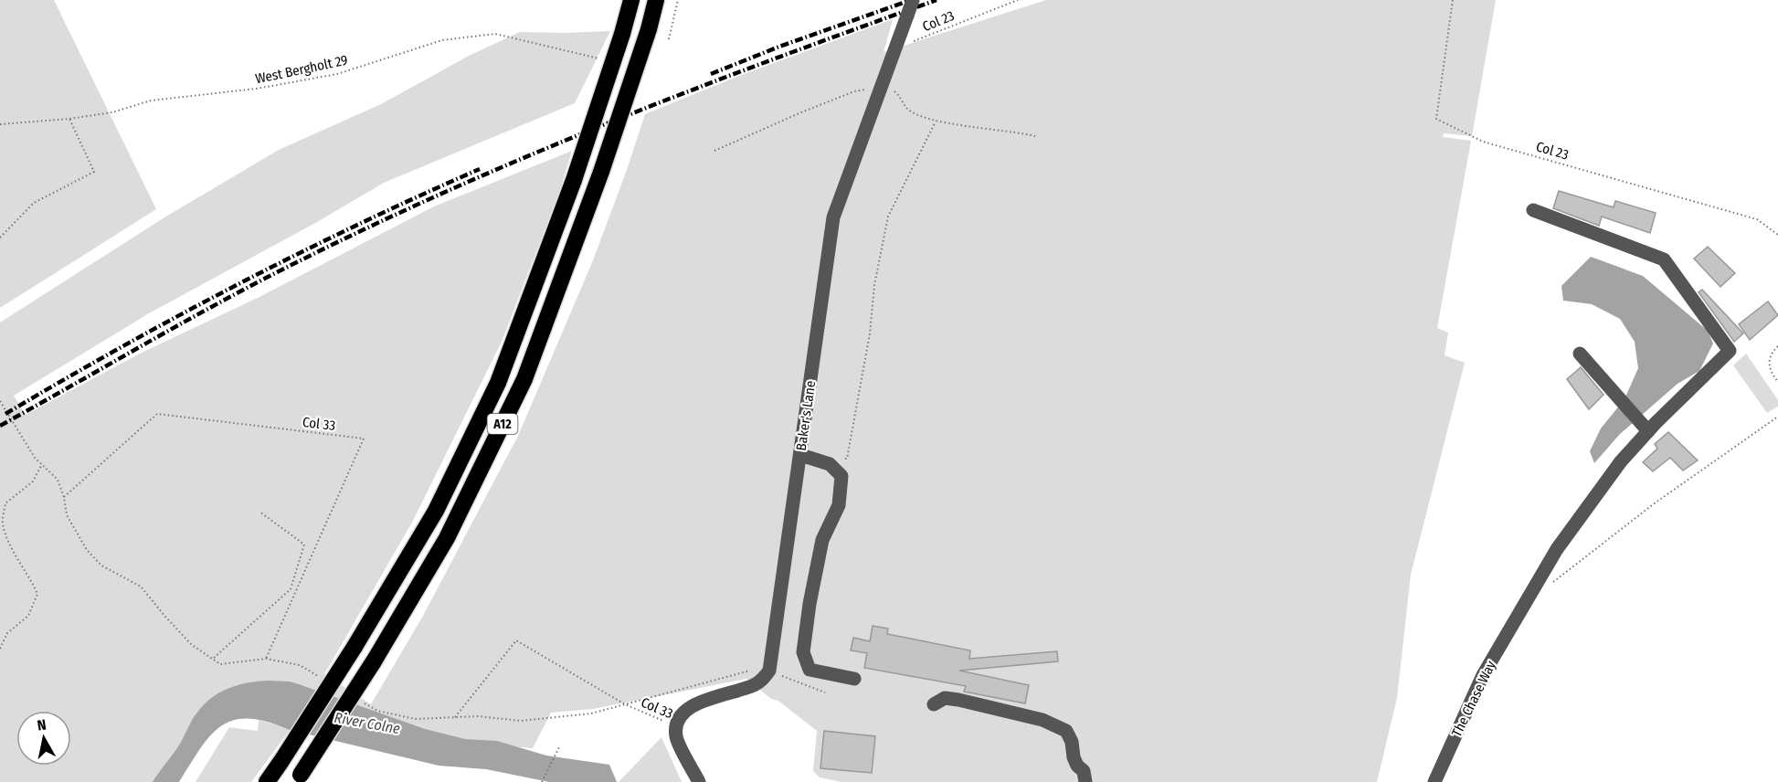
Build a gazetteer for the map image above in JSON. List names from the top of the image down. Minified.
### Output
{"streets":{"highway":["A12"],"street":["Baker's Lane","The Chase Way"],"path":["Col 23","West Bergholt 29","Col 33"]},"crossings":[["Col 23","Baker's Lane"]],"water":["River Colne"],"north":"top"}
